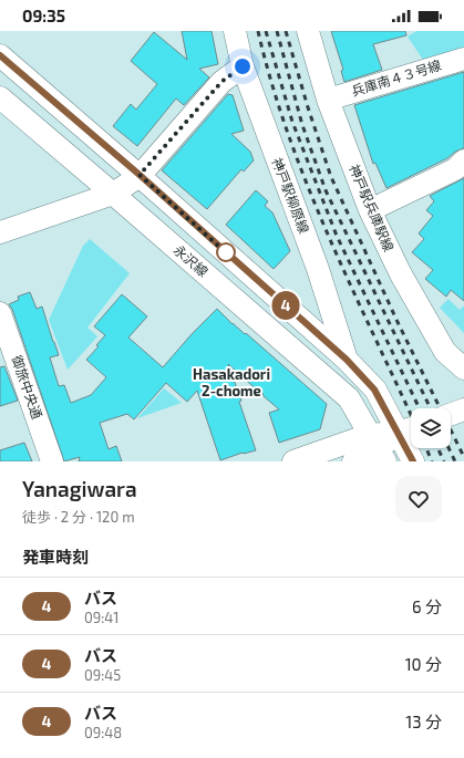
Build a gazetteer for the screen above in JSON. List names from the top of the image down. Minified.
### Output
{"streets":{"street":["兵庫南４３号線","神戸駅柳原線","神戸駅兵庫駅線","永沢線","御旅中央通"]},"crossings":[["兵庫南４３号線","神戸駅兵庫駅線"]],"districts":["Hasakadori 2-chome"],"lines":["bus line 4"],"page":{"status":"09:35","on_map":"4","heading":[["Yanagiwara","徒歩 · 2 分 · 120 m"],"発車時刻"],"list":[{"mark":"4","name":"バス","note":"09:41","value":"6 分"},{"mark":"4","name":"バス","note":"09:45","value":"10 分"},{"mark":"4","name":"バス","note":"09:48","value":"13 分"}]}}
